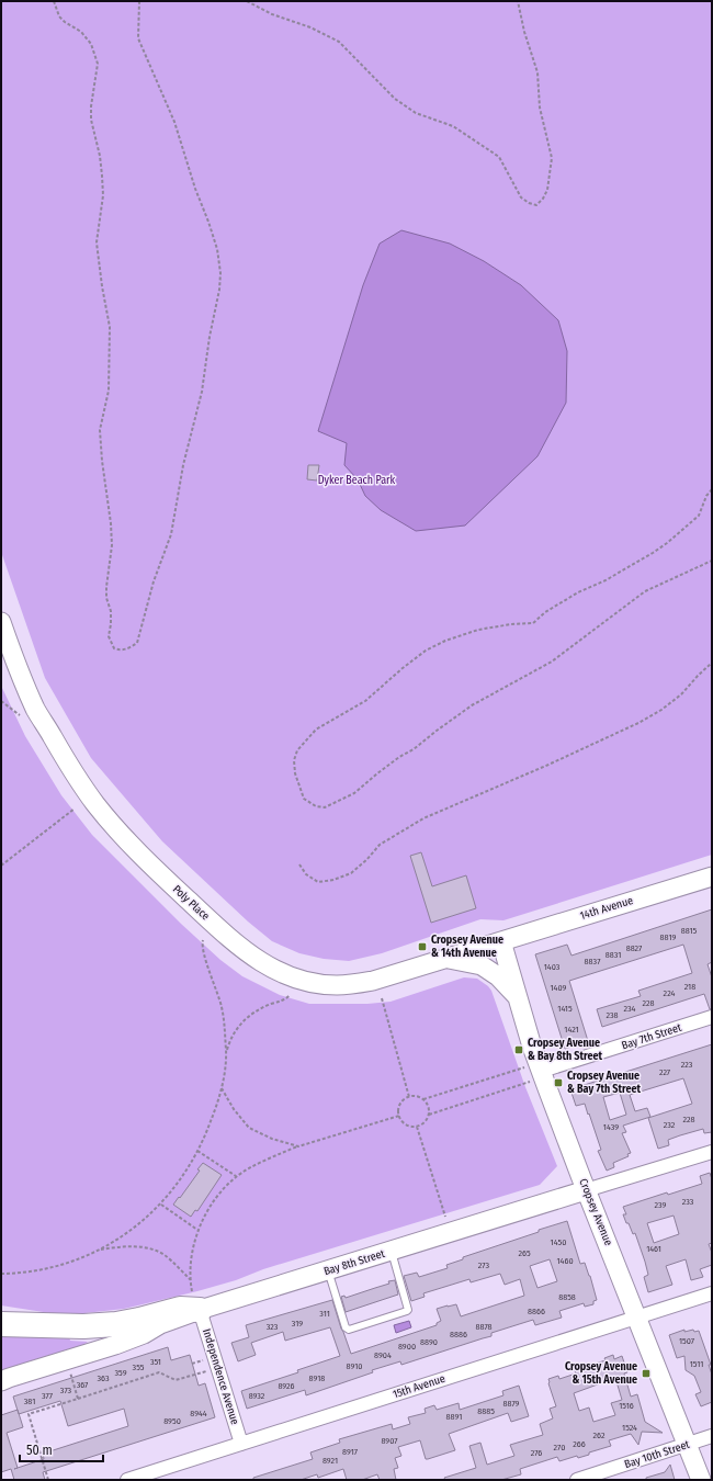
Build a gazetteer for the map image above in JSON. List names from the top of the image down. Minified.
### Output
{"streets":{"main road":["Poly Place","14th Avenue","Cropsey Avenue","Bay 8th Street"],"street":["Bay 7th Street","Independence Avenue","15th Avenue","Bay 10th Street"]},"crossings":[["Poly Place","14th Avenue"],["Poly Place","Cropsey Avenue"],["14th Avenue","Cropsey Avenue"],["Bay 7th Street","Cropsey Avenue"],["Cropsey Avenue","Bay 8th Street"],["Cropsey Avenue","15th Avenue"],["Cropsey Avenue","Bay 10th Street"],["Bay 8th Street","Independence Avenue"],["Independence Avenue","15th Avenue"]],"parks":["Dyker Beach Park"],"places":{"transit":["Cropsey Avenue & 14th Avenue","Cropsey Avenue & Bay 8th Street","Cropsey Avenue & Bay 7th Street","Cropsey Avenue & 15th Avenue"]},"house_numbers":["8815","8819","8827","8831","8837","1403","218","1409","224","228","1415","234","238","1421","223","227","228","232","1439","233","239","1450","1461","265","1460","273","8858","8866","311","319","323","8878","8886","1507","8890","8900","8904","351","1511","8910","355","359","363","8918","367","8926","373","377","8932","381","8879","1516","8885","8944","8891","8950","1524","262","8907","266","270","8917","276","8921"],"scale_bar":"50 m"}
